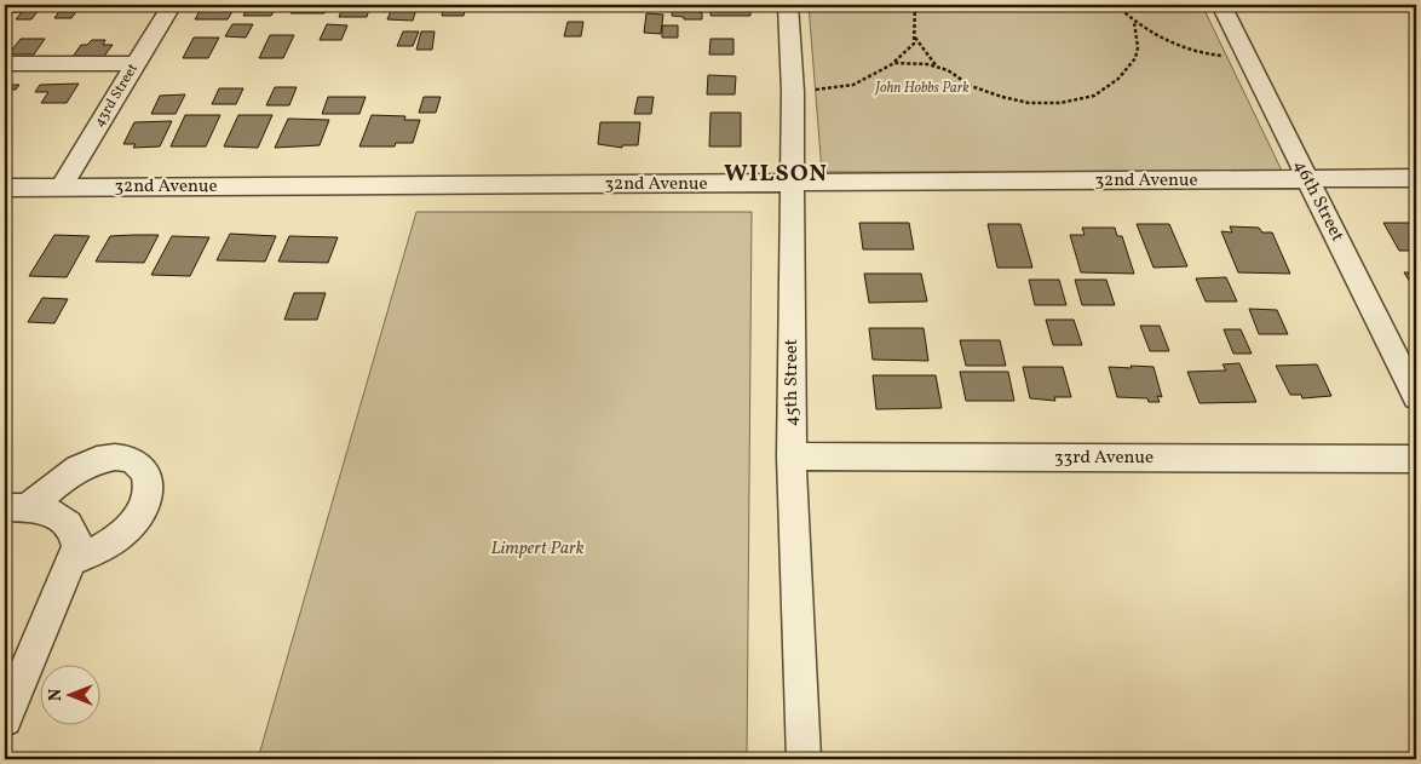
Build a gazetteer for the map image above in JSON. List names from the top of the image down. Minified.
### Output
{"streets":{"street":["43rd Street","32nd Avenue","46th Street","45th Street","33rd Avenue"]},"crossings":[["43rd Street","32nd Avenue"],["32nd Avenue","46th Street"],["32nd Avenue","45th Street"],["45th Street","33rd Avenue"]],"districts":["WILSON"],"parks":["John Hobbs Park","Limpert Park"],"north":"left"}
